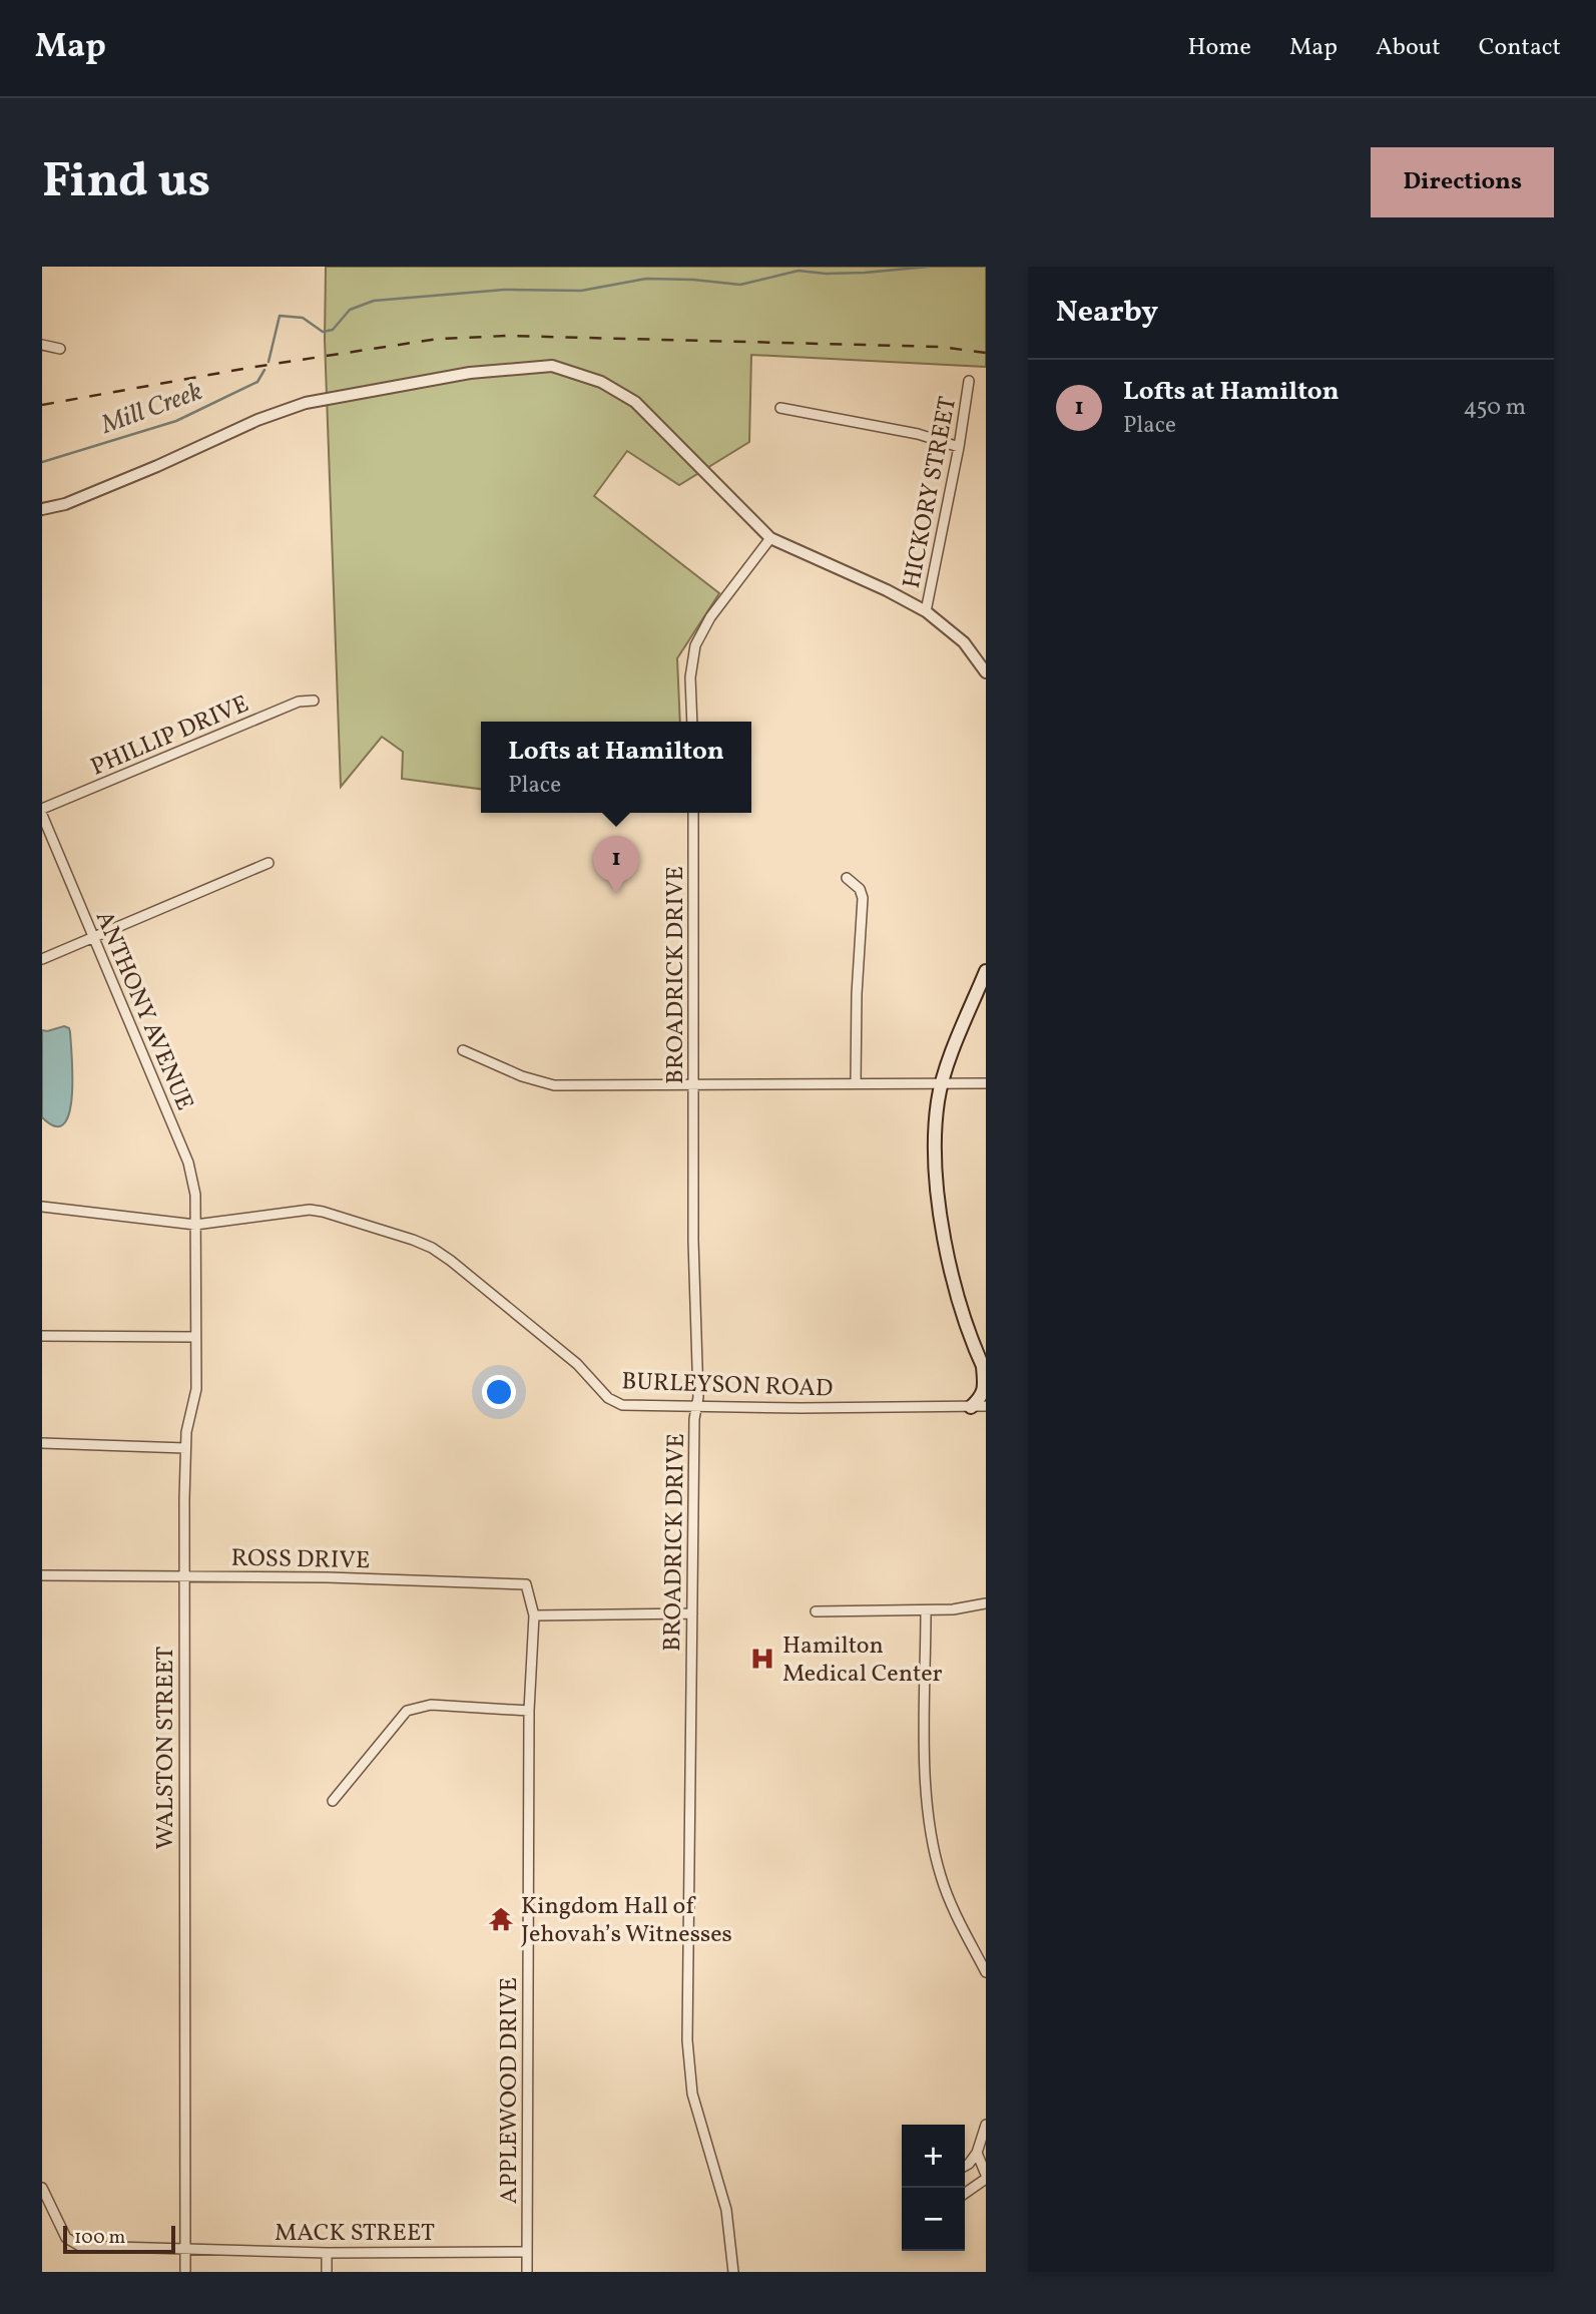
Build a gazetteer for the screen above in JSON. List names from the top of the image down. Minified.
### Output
{"streets":{"street":["HICKORY STREET","PHILLIP DRIVE","BROADRICK DRIVE","ANTHONY AVENUE","BURLEYSON ROAD","ROSS DRIVE","WALSTON STREET","APPLEWOOD DRIVE","MACK STREET"]},"crossings":[["BROADRICK DRIVE","BURLEYSON ROAD"],["ANTHONY AVENUE","BURLEYSON ROAD"],["ANTHONY AVENUE","WALSTON STREET"],["BURLEYSON ROAD","WALSTON STREET"],["ROSS DRIVE","WALSTON STREET"],["ROSS DRIVE","APPLEWOOD DRIVE"],["WALSTON STREET","MACK STREET"],["APPLEWOOD DRIVE","MACK STREET"]],"water":["Mill Creek"],"places":{"hospital":["Hamilton Medical Center"],"temple":["Kingdom Hall of Jehovah’s Witnesses"]},"scale_bar":"100 m","page":{"header":"Map","nav":["Home","Map","About","Contact"],"buttons":"Directions","title":"Find us","heading":"Nearby","list":[{"mark":"1","name":"Lofts at Hamilton","note":"Place","value":"450 m"}],"popup":["Lofts at Hamilton","Place"],"pins":"1","map_buttons":["+","−"],"scale":"100 m"}}
